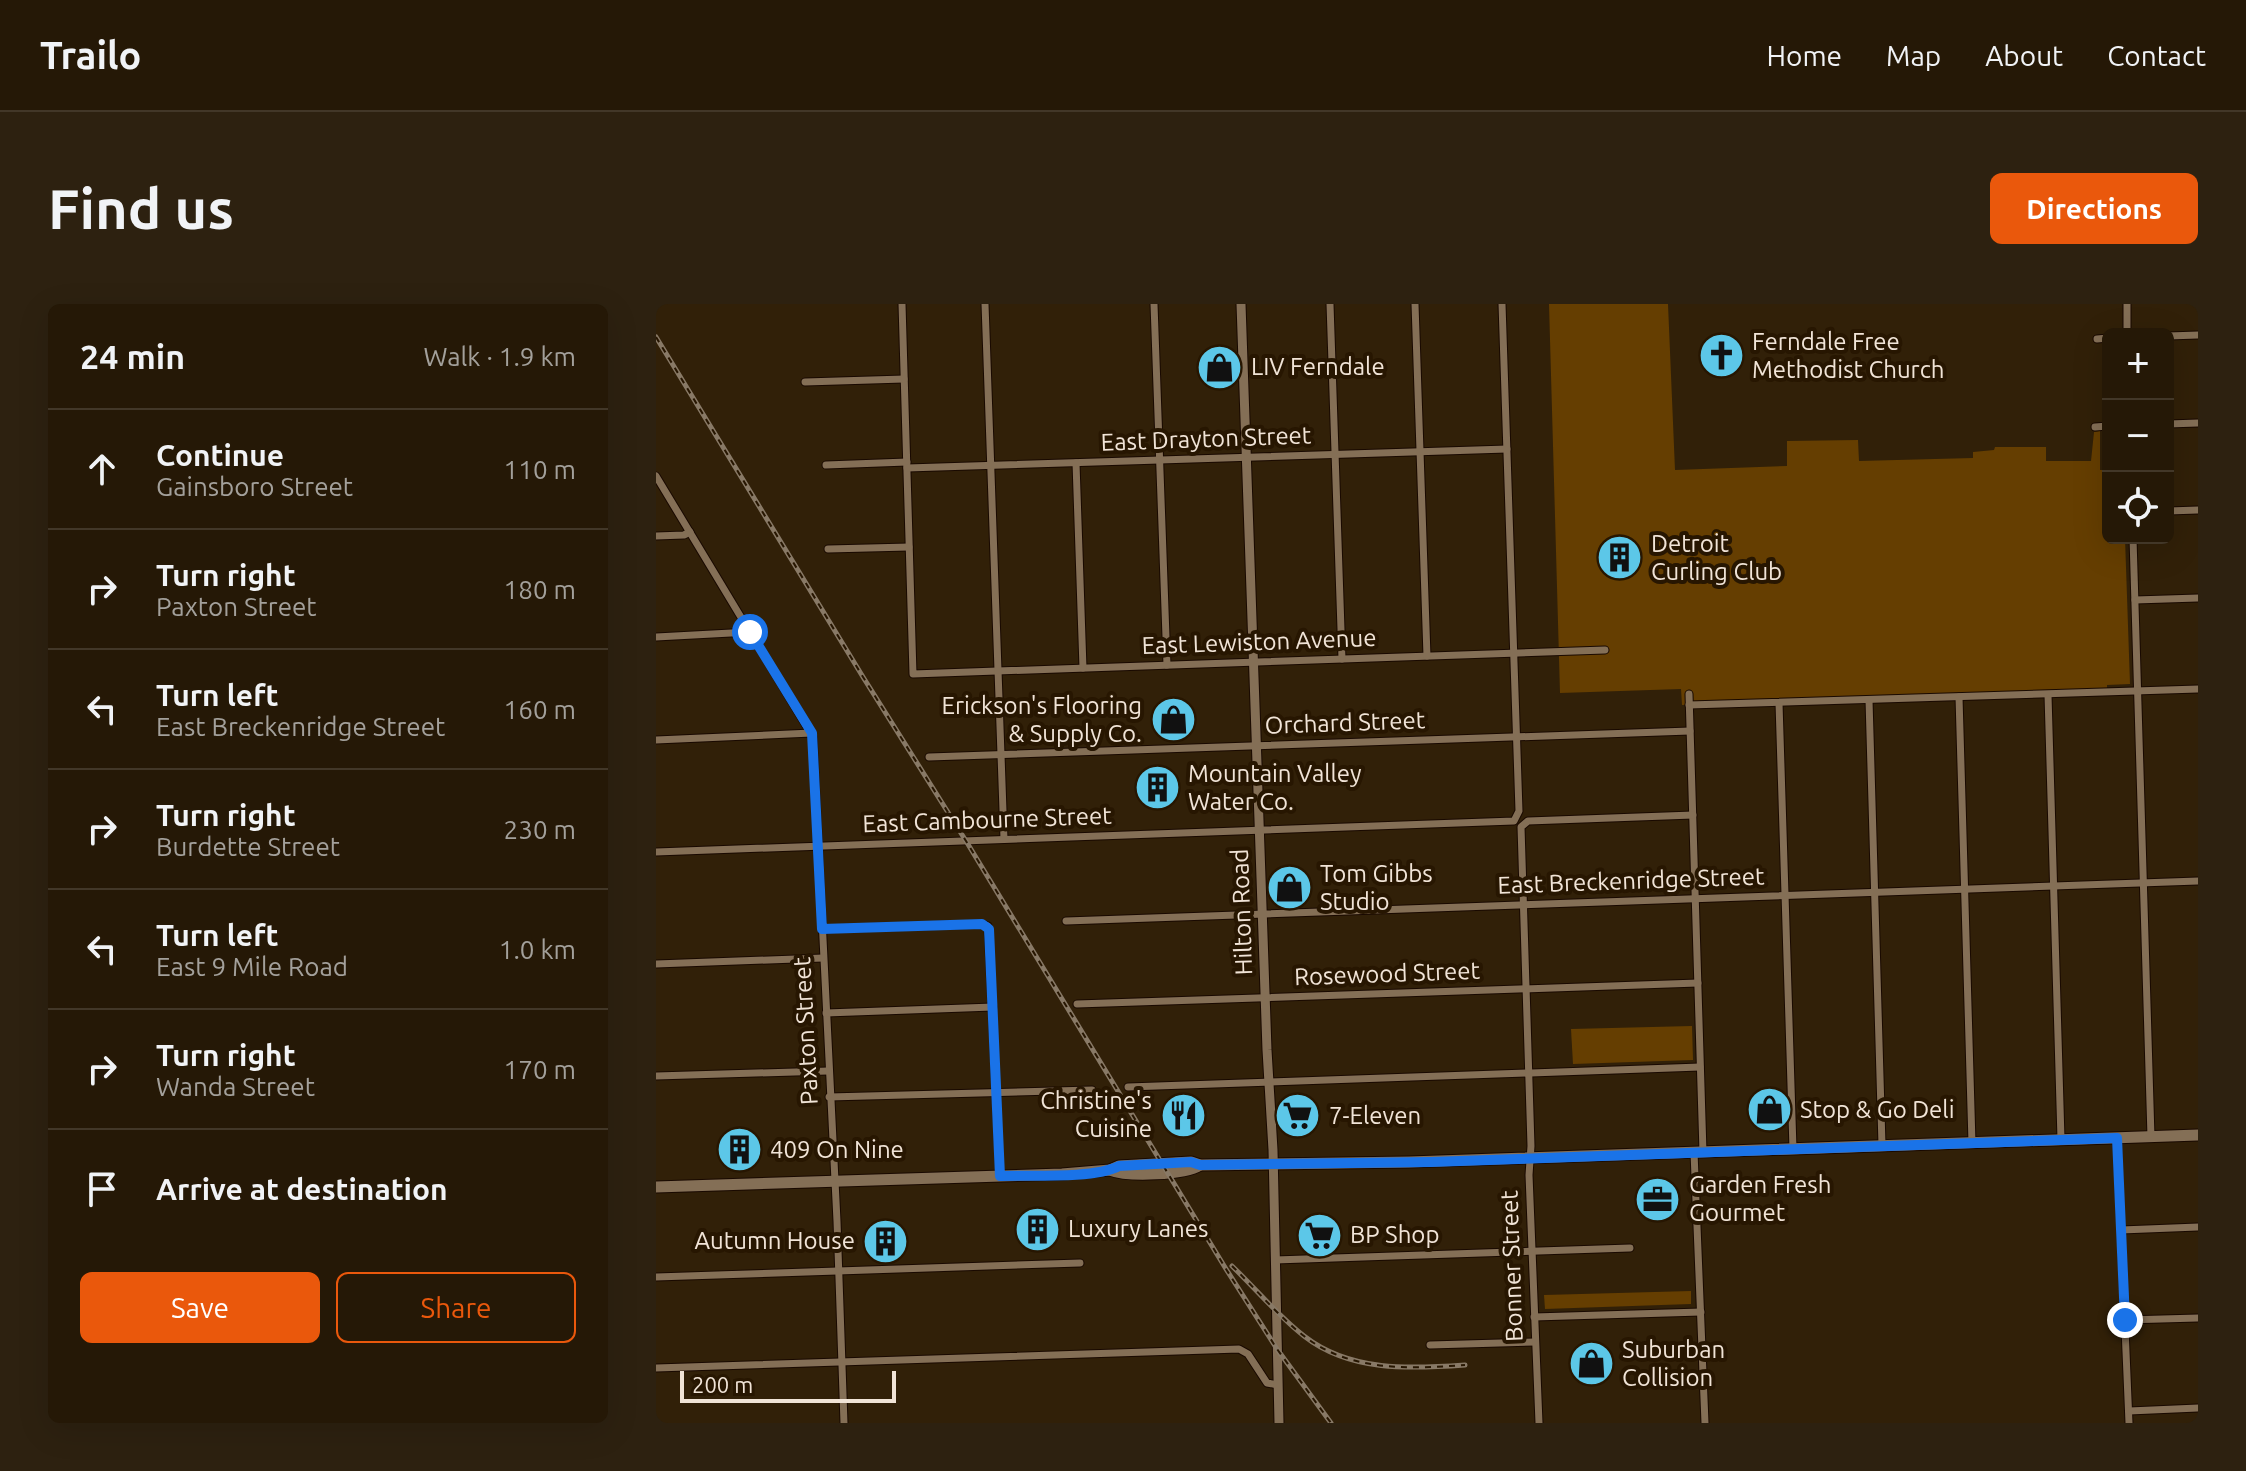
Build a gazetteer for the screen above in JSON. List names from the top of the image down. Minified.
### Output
{"streets":{"street":["East Drayton Street","East Lewiston Avenue","Orchard Street","East Cambourne Street","East Breckenridge Street","Hilton Road","Rosewood Street","Paxton Street","Bonner Street"]},"crossings":[["East Drayton Street","Hilton Road"],["East Lewiston Avenue","Hilton Road"],["Orchard Street","East Cambourne Street"],["Orchard Street","Hilton Road"],["East Cambourne Street","Hilton Road"],["East Cambourne Street","Paxton Street"],["East Breckenridge Street","Hilton Road"],["East Breckenridge Street","Bonner Street"],["Hilton Road","Rosewood Street"],["Rosewood Street","Bonner Street"]],"places":{"church":["Ferndale Free Methodist Church"],"shop":["LIV Ferndale","Erickson's Flooring & Supply Co.","Tom Gibbs Studio","Stop & Go Deli","Suburban Collision"],"building":["Detroit Curling Club","Mountain Valley Water Co.","409 On Nine","Luxury Lanes","Autumn House"],"restaurant":["Christine's Cuisine"],"supermarket":["7-Eleven","BP Shop"],"office":["Garden Fresh Gourmet"]},"scale_bar":"200 m","page":{"header":"Trailo","nav":["Home","Map","About","Contact"],"buttons":["Directions",["Save","Share"]],"title":"Find us","heading":["24 min","Walk · 1.9 km"],"map_buttons":["+","−"],"list":[["Continue","Gainsboro Street","110 m"],["Turn right","Paxton Street","180 m"],["Turn left","East Breckenridge Street","160 m"],["Turn right","Burdette Street","230 m"],["Turn left","East 9 Mile Road","1.0 km"],["Turn right","Wanda Street","170 m"],"Arrive at destination"],"scale":"200 m"}}
